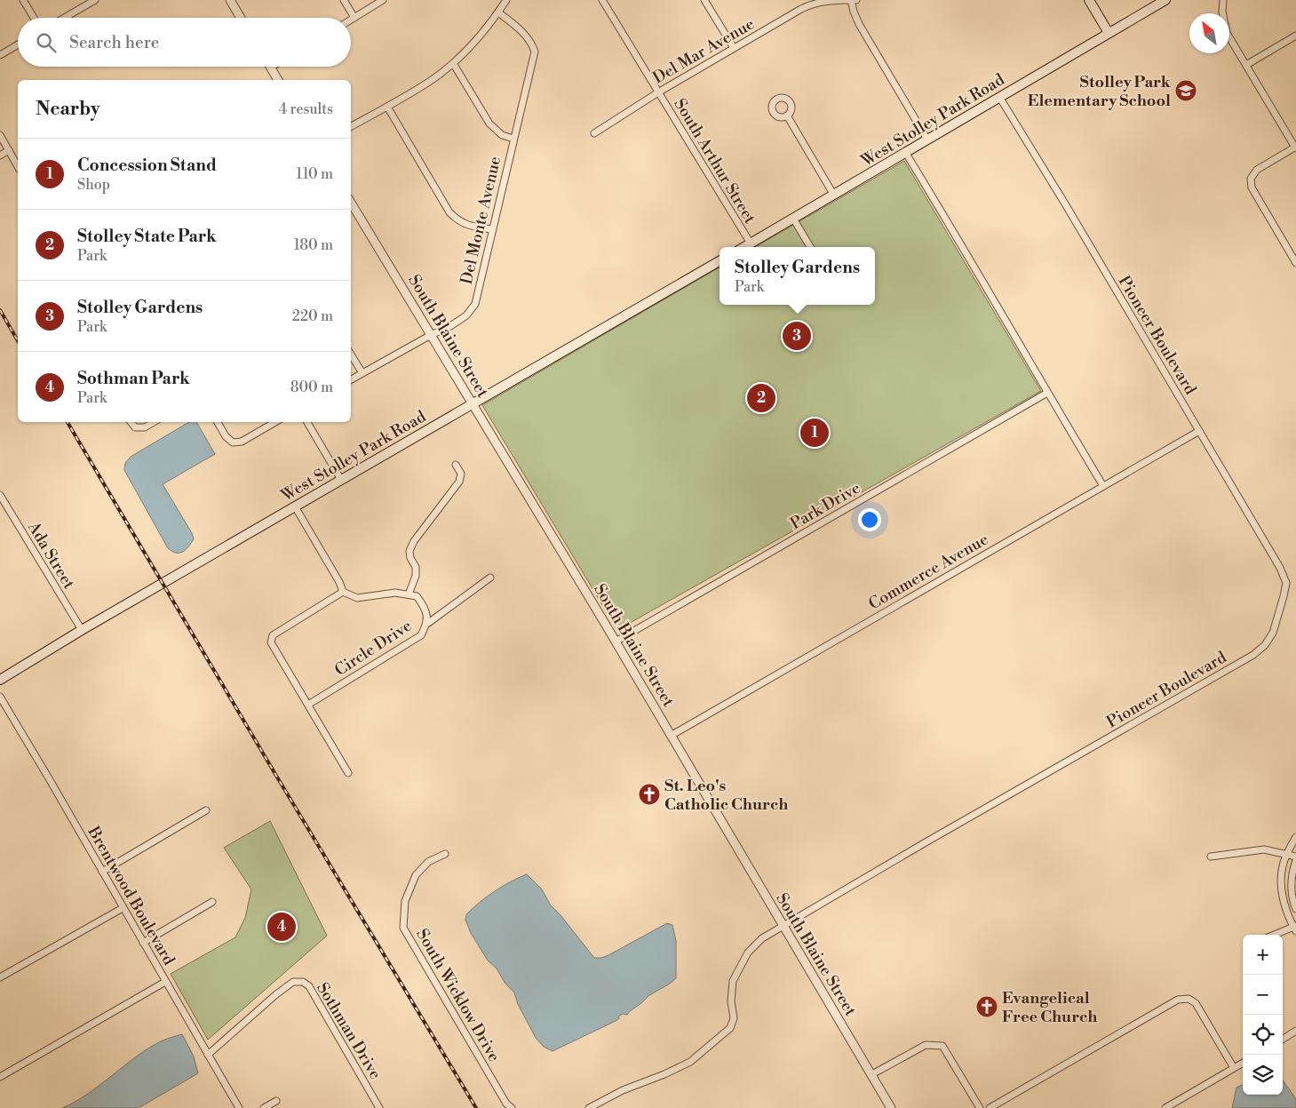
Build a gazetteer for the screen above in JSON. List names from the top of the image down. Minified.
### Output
{"streets":{"main road":["West Stolley Park Road"],"street":["Del Mar Avenue","South Arthur Street","Del Monte Avenue","Pioneer Boulevard","South Blaine Street","Park Drive","Ada Street","Commerce Avenue","Circle Drive","Brentwood Boulevard","South Wicklow Drive","Sothman Drive"]},"crossings":[["Del Mar Avenue","South Arthur Street"],["West Stolley Park Road","South Arthur Street"],["West Stolley Park Road","Pioneer Boulevard"],["West Stolley Park Road","South Blaine Street"],["West Stolley Park Road","Ada Street"],["Del Monte Avenue","South Blaine Street"],["Pioneer Boulevard","South Blaine Street"],["Pioneer Boulevard","Commerce Avenue"],["South Blaine Street","Park Drive"],["South Blaine Street","Commerce Avenue"],["Brentwood Boulevard","Sothman Drive"]],"places":{"school or university":["Stolley Park Elementary School"],"church":["St. Leo's Catholic Church","Evangelical Free Church"]},"north":"top left","page":{"search":"Search here","heading":["Nearby","4 results"],"list":[{"mark":"1","name":"Concession Stand","note":"Shop","value":"110 m"},{"mark":"2","name":"Stolley State Park","note":"Park","value":"180 m"},{"mark":"3","name":"Stolley Gardens","note":"Park","value":"220 m"},{"mark":"4","name":"Sothman Park","note":"Park","value":"800 m"}],"popup":["Stolley Gardens","Park"],"pins":["3","2","1","4"],"map_buttons":["+","−"]}}
